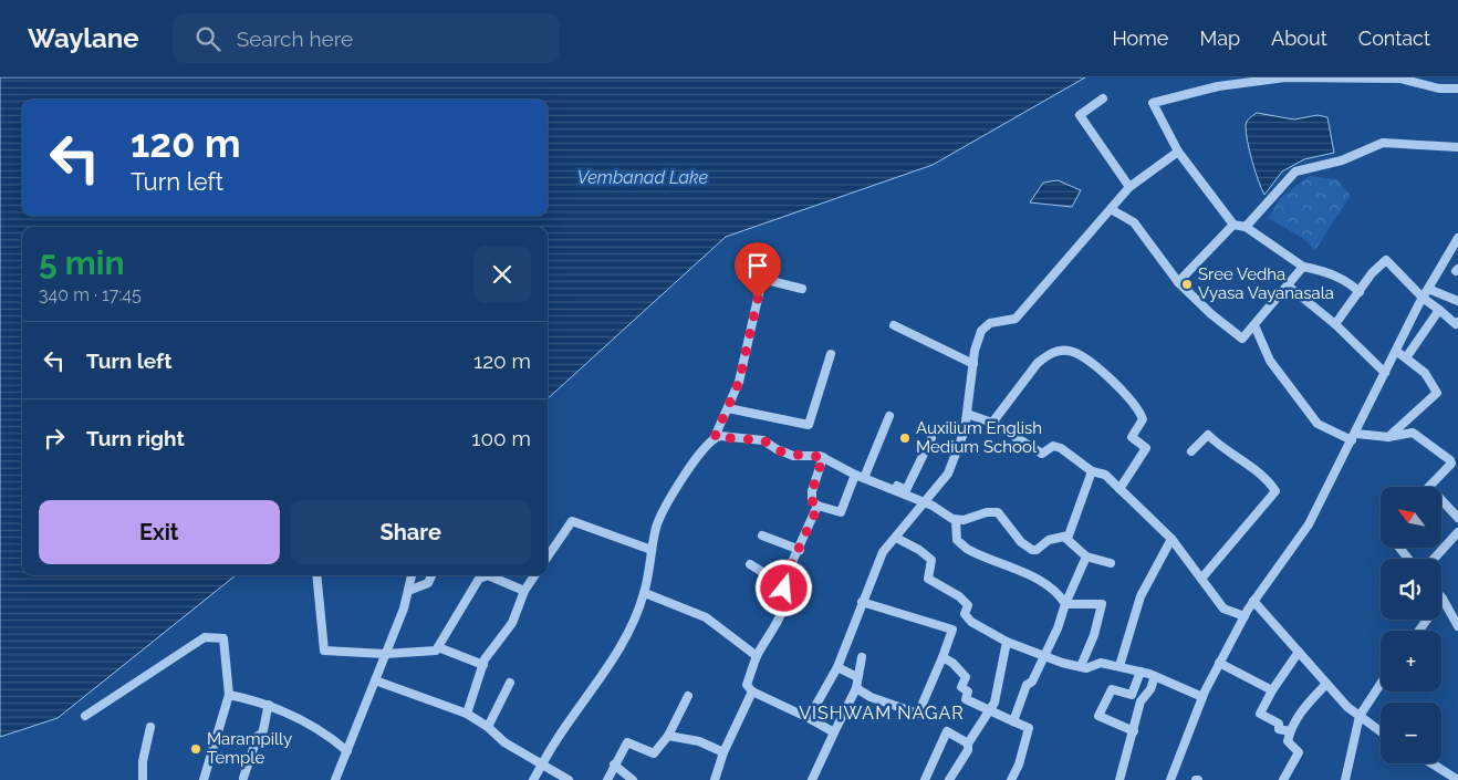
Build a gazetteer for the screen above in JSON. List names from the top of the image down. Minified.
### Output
{"districts":["VISHWAM NAGAR"],"water":["Vembanad Lake"],"places":["Sree Vedha Vyasa Vayanasala","Auxilium English Medium School","Marampilly Temple"],"north":"top left","page":{"header":"Waylane","search":"Search here","nav":["Home","Map","About","Contact"],"turn":["120 m","Turn left"],"heading":["5 min","340 m · 17:45"],"list":[{"name":"Turn left","value":"120 m"},{"name":"Turn right","value":"100 m"}],"map_buttons":["+","−"],"buttons":["Exit","Share"]}}
